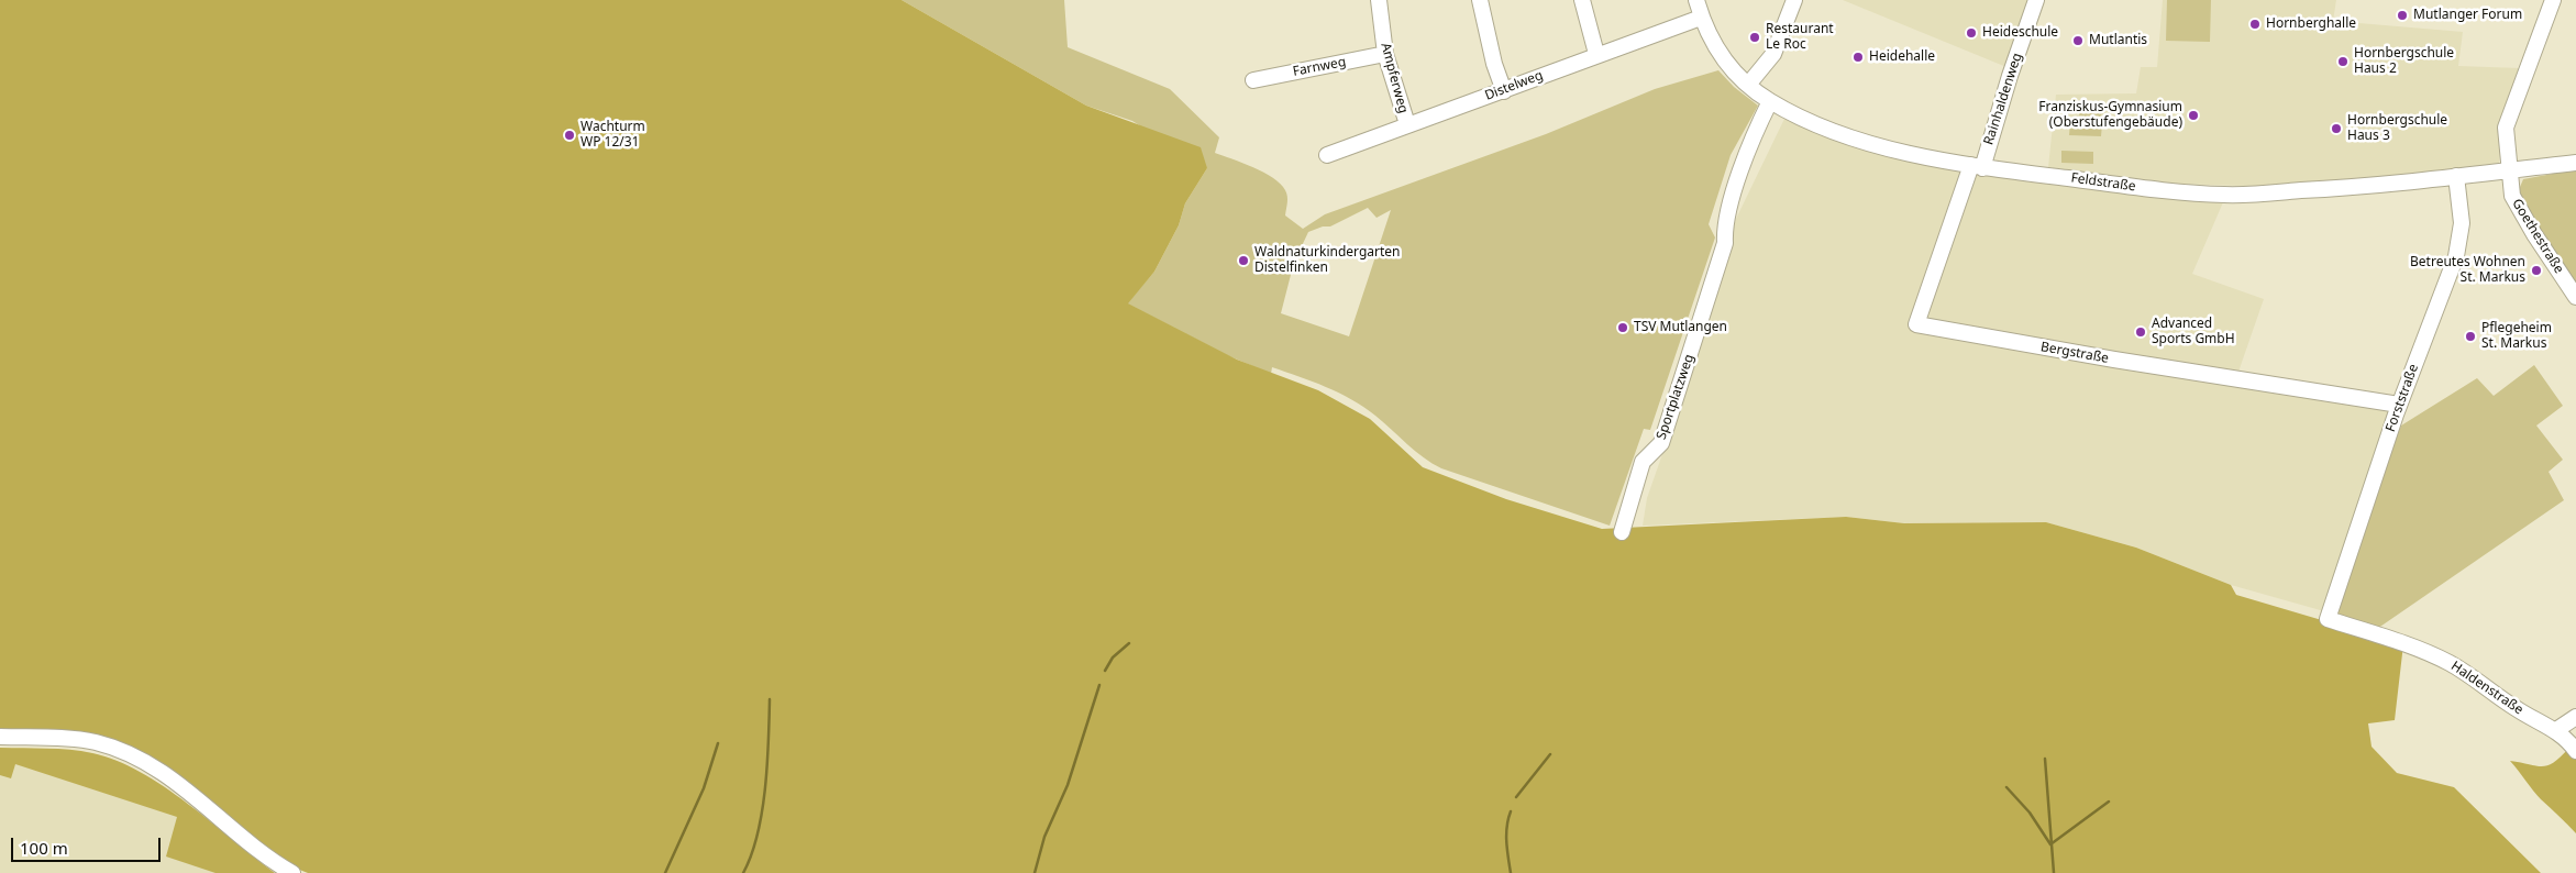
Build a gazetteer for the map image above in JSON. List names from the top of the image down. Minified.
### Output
{"streets":{"street":["Farnweg","Ampferweg","Distelweg","Rainhaldenweg","Feldstraße","Goethestraße","Bergstraße","Sportplatzweg","Forststraße","Haldenstraße"]},"crossings":[["Farnweg","Ampferweg"],["Ampferweg","Distelweg"],["Distelweg","Feldstraße"],["Rainhaldenweg","Feldstraße"],["Rainhaldenweg","Bergstraße"],["Feldstraße","Goethestraße"],["Feldstraße","Bergstraße"],["Feldstraße","Sportplatzweg"],["Feldstraße","Forststraße"],["Bergstraße","Forststraße"],["Forststraße","Haldenstraße"]],"places":["Mutlanger Forum","Hornberghalle","Heideschule","Restaurant Le Roc","Mutlantis","Heidehalle","Hornbergschule Haus 2","Franziskus-Gymnasium (Oberstufengebäude)","Hornbergschule Haus 3","Wachturm WP 12/31","Waldnaturkindergarten Distelfinken","Betreutes Wohnen St. Markus","TSV Mutlangen","Advanced Sports GmbH","Pflegeheim St. Markus"],"scale_bar":"100 m"}
